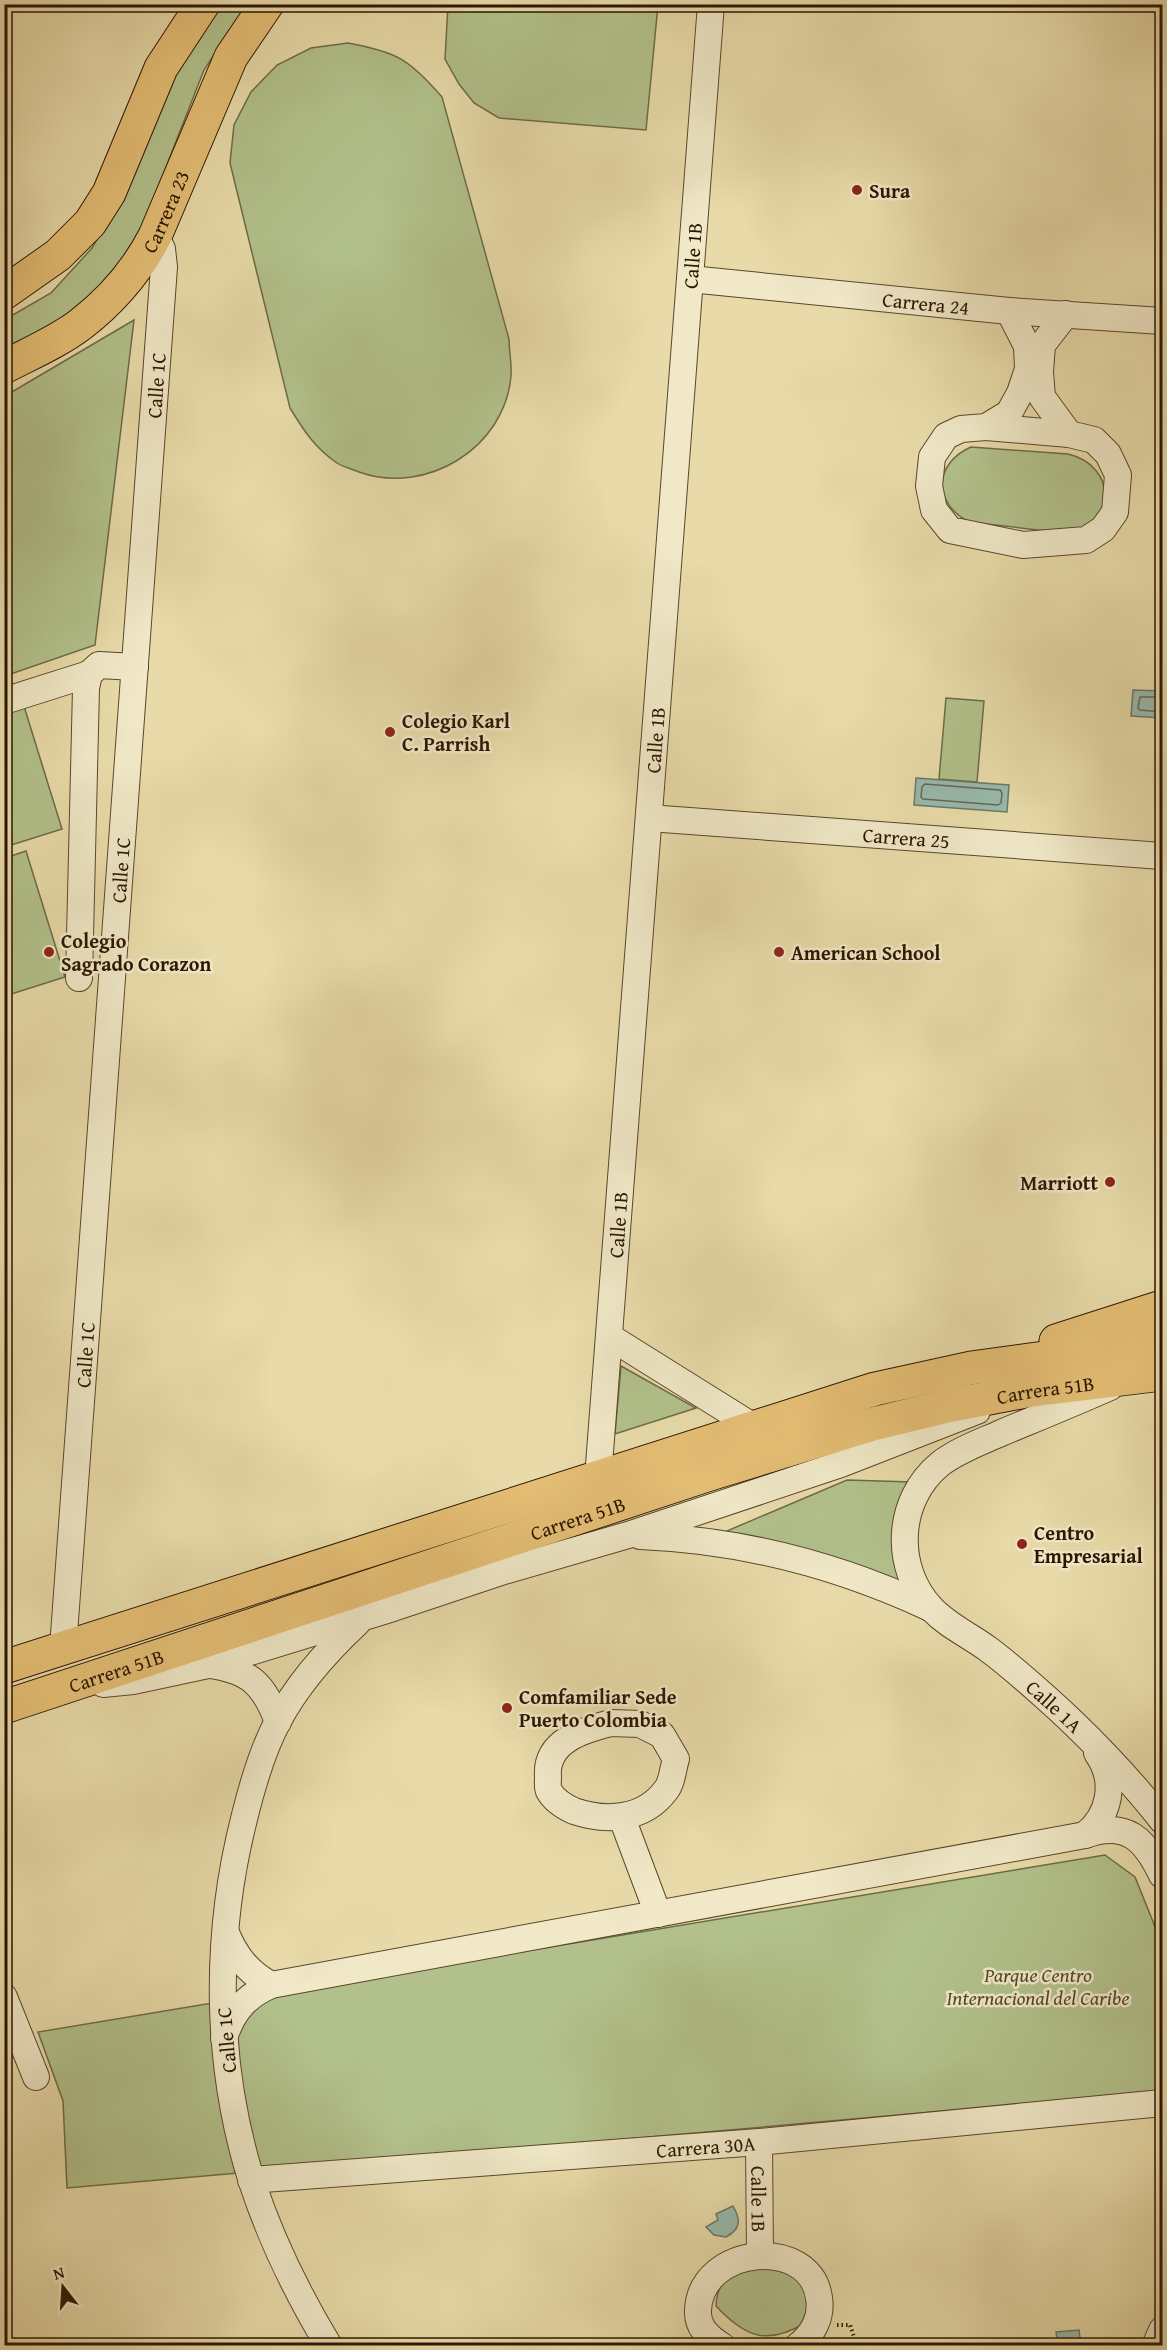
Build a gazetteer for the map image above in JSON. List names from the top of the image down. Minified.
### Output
{"streets":{"main road":["Carrera 23","Carrera 51B"],"street":["Calle 1B","Carrera 24","Calle 1C","Carrera 25","Calle 1A","Carrera 30A"]},"crossings":[["Carrera 23","Calle 1C"],["Calle 1B","Carrera 24"],["Calle 1B","Carrera 25"],["Calle 1B","Carrera 51B"],["Calle 1B","Carrera 30A"],["Calle 1C","Carrera 51B"],["Calle 1C","Carrera 30A"]],"parks":["Parque Centro Internacional del Caribe"],"places":["Sura","Colegio Karl C. Parrish","Colegio Sagrado Corazon","American School","Marriott","Centro Empresarial","Comfamiliar Sede Puerto Colombia"],"north":"top"}
